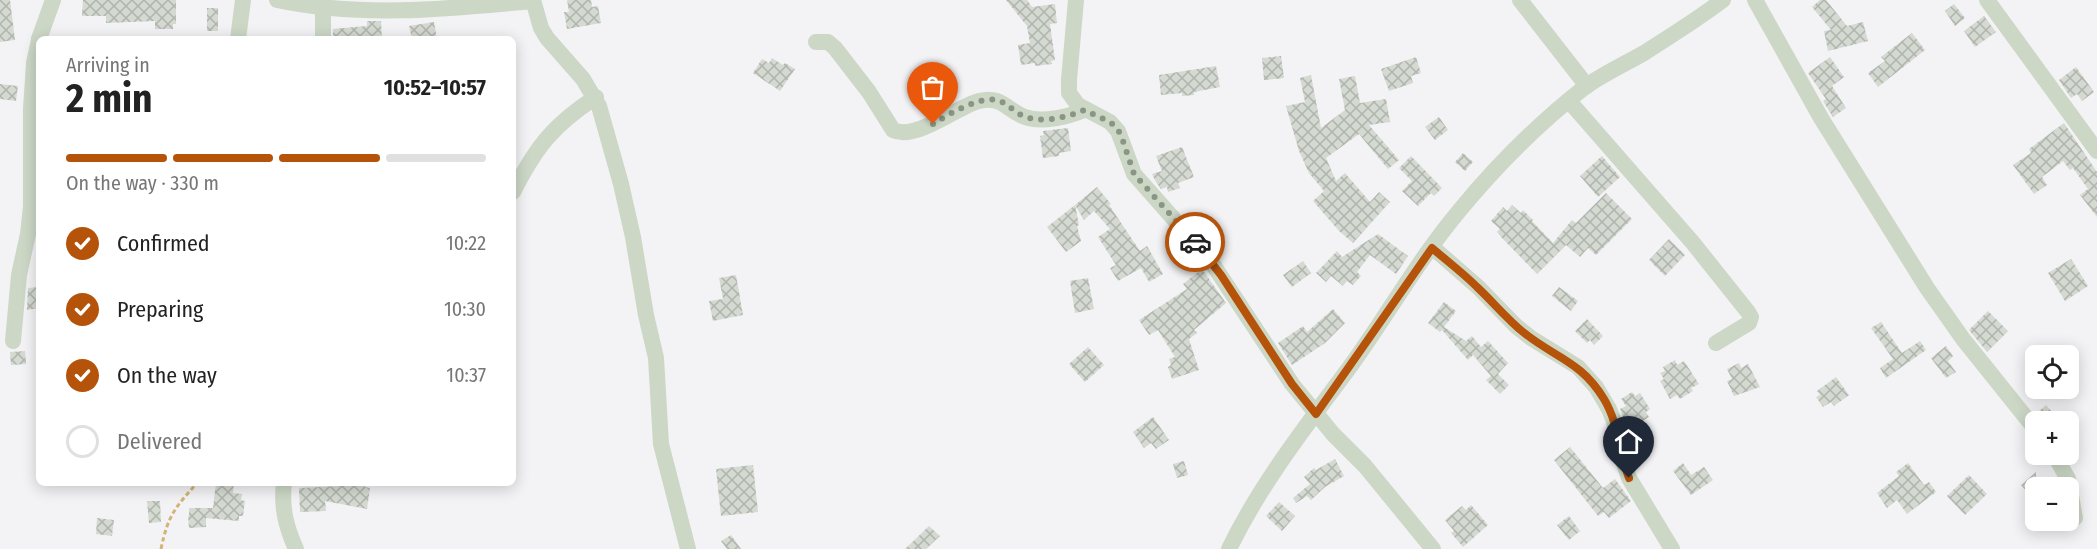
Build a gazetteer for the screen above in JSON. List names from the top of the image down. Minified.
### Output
{"page":{"heading":["2 min","Arriving in","10:52–10:57"],"bar":"On the way · 330 m","list":[["Confirmed","10:22"],["Preparing","10:30"],["On the way","10:37"],"Delivered"],"map_buttons":["+","−"]}}
